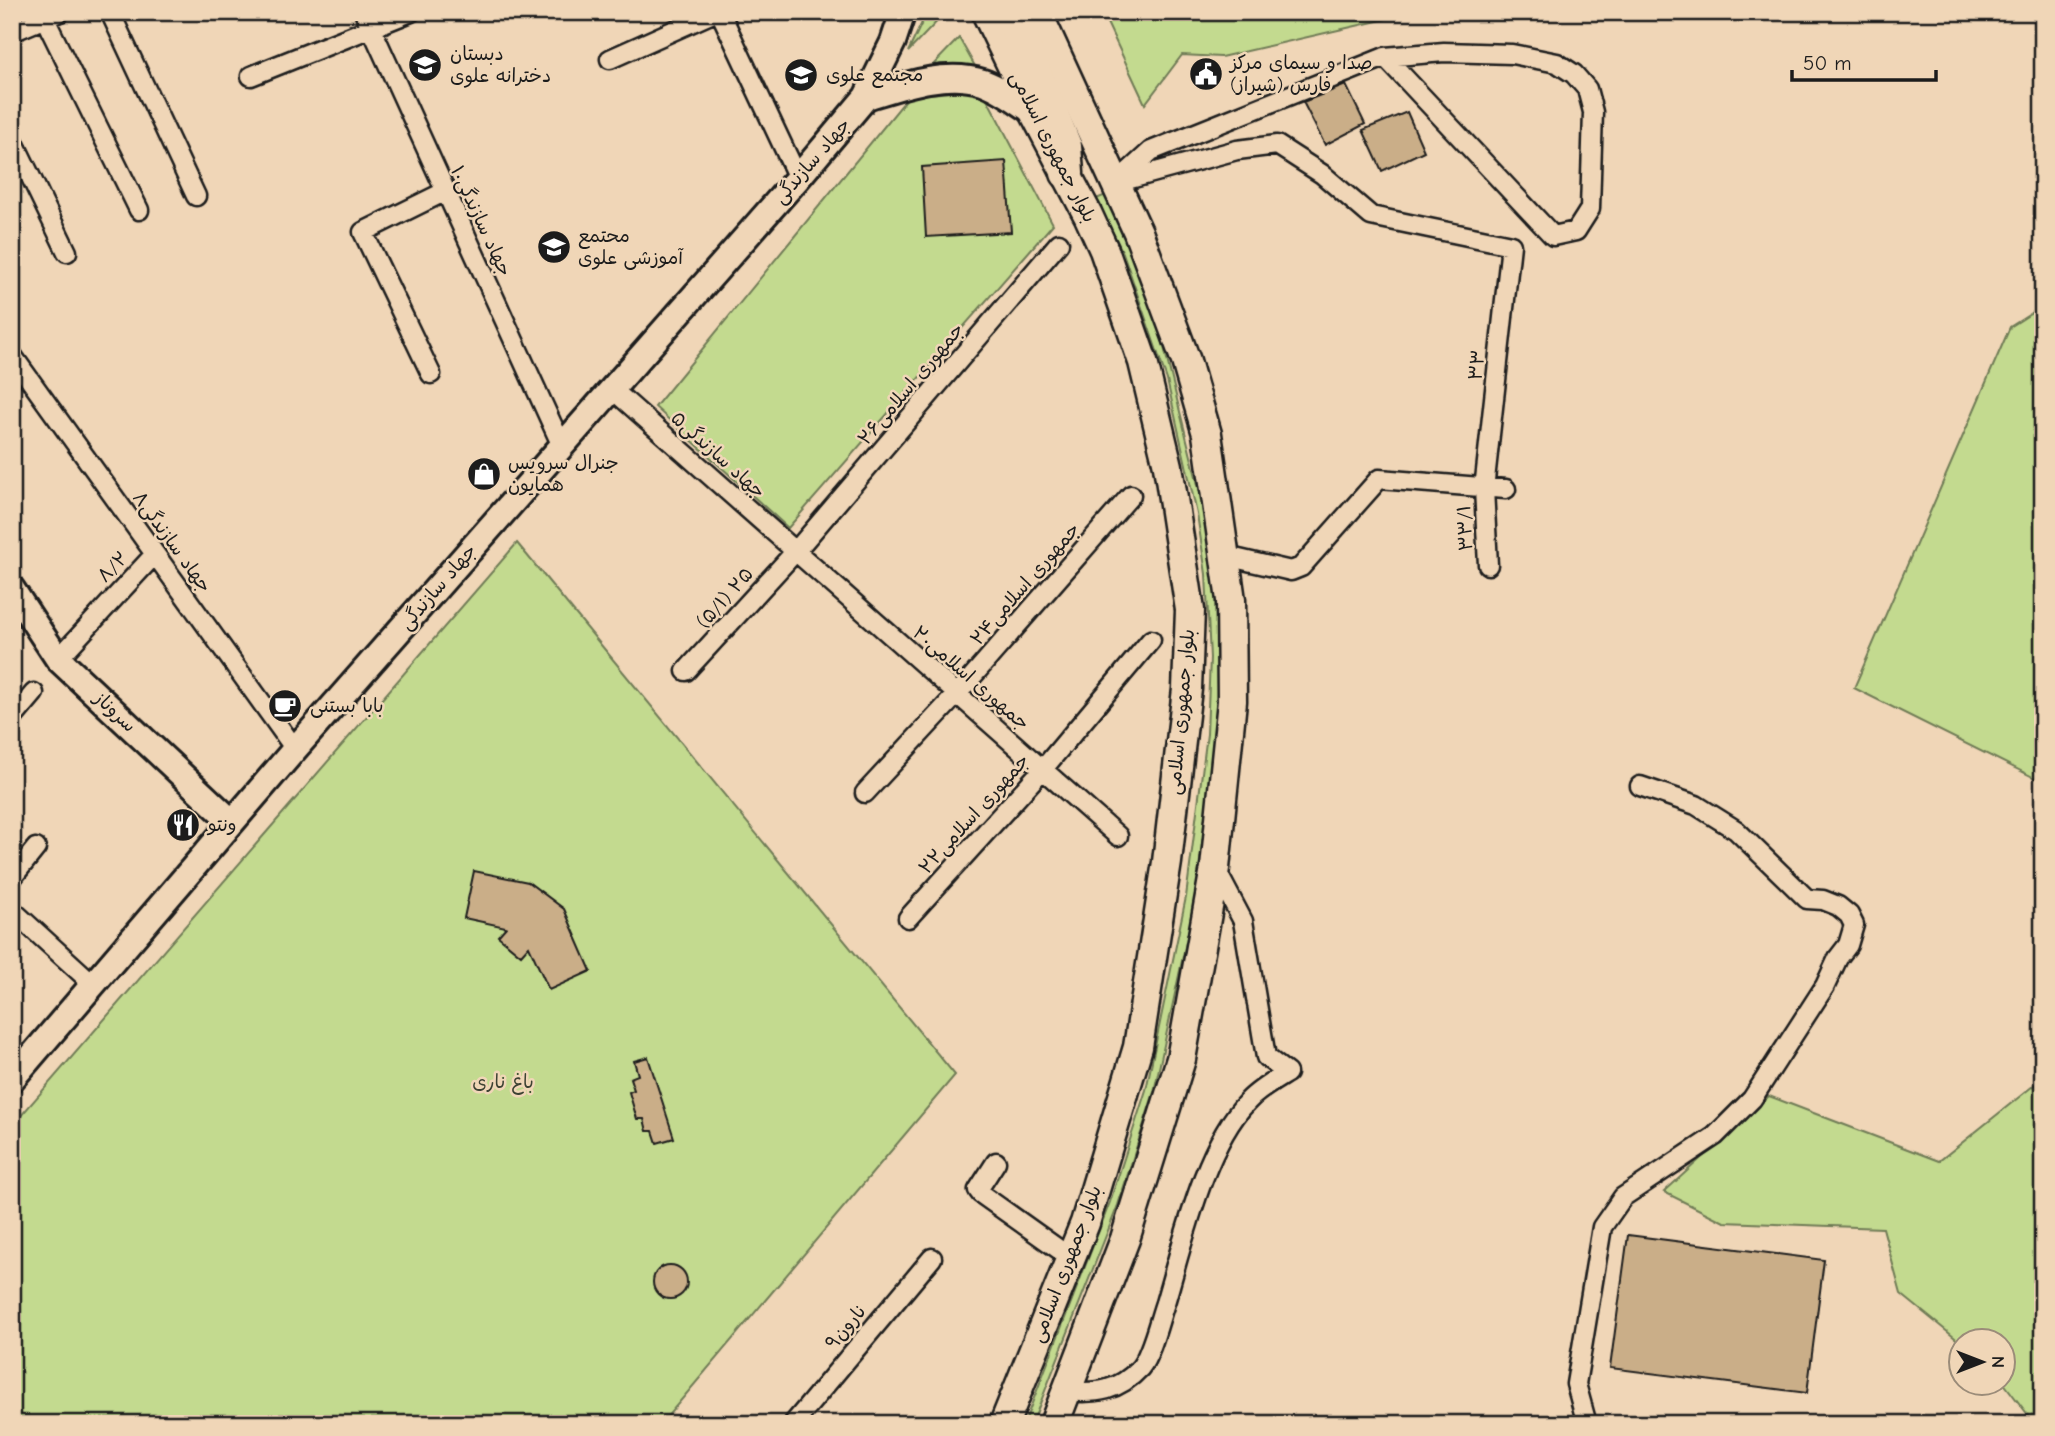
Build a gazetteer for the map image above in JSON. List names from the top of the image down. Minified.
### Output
{"streets":{"main road":["بلوار جمهوری اسلامی","جهاد سازندگی","سروناز"],"street":["جهاد سازندگی۱۰","۳۳","جمهوری اسلامی۲۶","جهاد سازندگی۵","۳۳/۱","جهاد سازندگی۸","۸/۲","جمهوری اسلامی۲۴","(۵/۱) ۲۵","جمهوری اسلامی۲۰","جمهوری اسلامی۲۲","نارون۹"]},"crossings":[["بلوار جمهوری اسلامی","۳۳"],["جهاد سازندگی","جهاد سازندگی۱۰"],["جهاد سازندگی","جهاد سازندگی۵"],["جهاد سازندگی","جهاد سازندگی۸"],["جهاد سازندگی","سروناز"],["۳۳","۳۳/۱"],["جمهوری اسلامی۲۶","جهاد سازندگی۵"],["جمهوری اسلامی۲۶","(۵/۱) ۲۵"],["جمهوری اسلامی۲۶","جمهوری اسلامی۲۰"],["جهاد سازندگی۵","(۵/۱) ۲۵"],["جهاد سازندگی۵","جمهوری اسلامی۲۰"],["جهاد سازندگی۸","۸/۲"],["۸/۲","سروناز"],["جمهوری اسلامی۲۴","جمهوری اسلامی۲۰"],["(۵/۱) ۲۵","جمهوری اسلامی۲۰"],["جمهوری اسلامی۲۰","جمهوری اسلامی۲۲"]],"parks":["باغ ناری"],"places":{"school or university":["دبستان دخترانه علوی","مجتمع علوی","محتمع آموزشی علوی"],"public building":["صدا و سیمای مرکز فارس (شیراز)"],"shop":["جنرال سرویس همایون"],"cafe":["بابا بستنی"],"restaurant":["ونتو"]},"scale_bar":"50 m","north":"right"}
